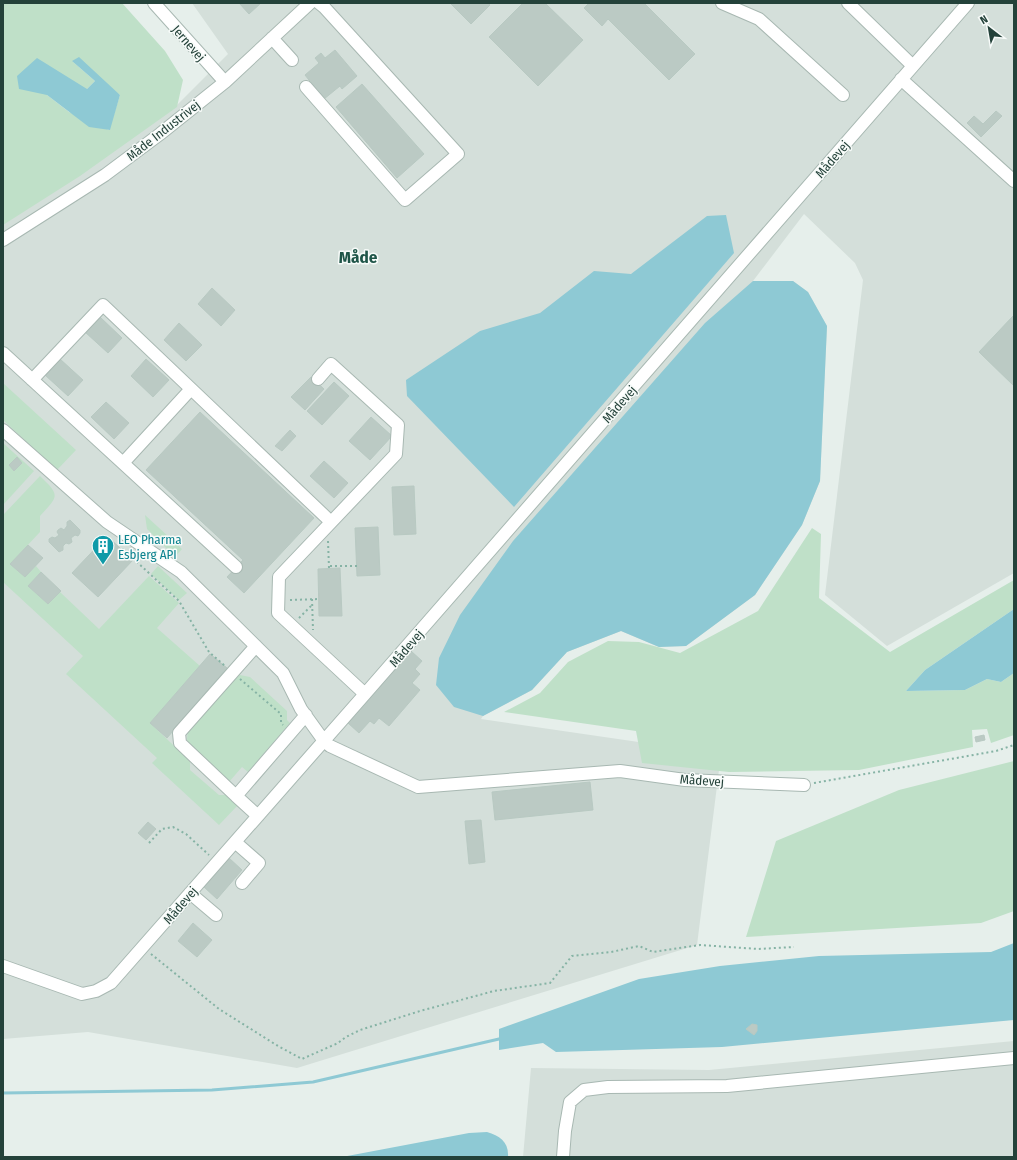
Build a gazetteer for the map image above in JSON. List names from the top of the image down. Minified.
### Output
{"streets":{"street":["Jernevej","Måde Industrivej","Mådevej"]},"crossings":[["Jernevej","Måde Industrivej"]],"districts":["Måde"],"places":{"building":["LEO Pharma Esbjerg API"]},"north":"top left"}
